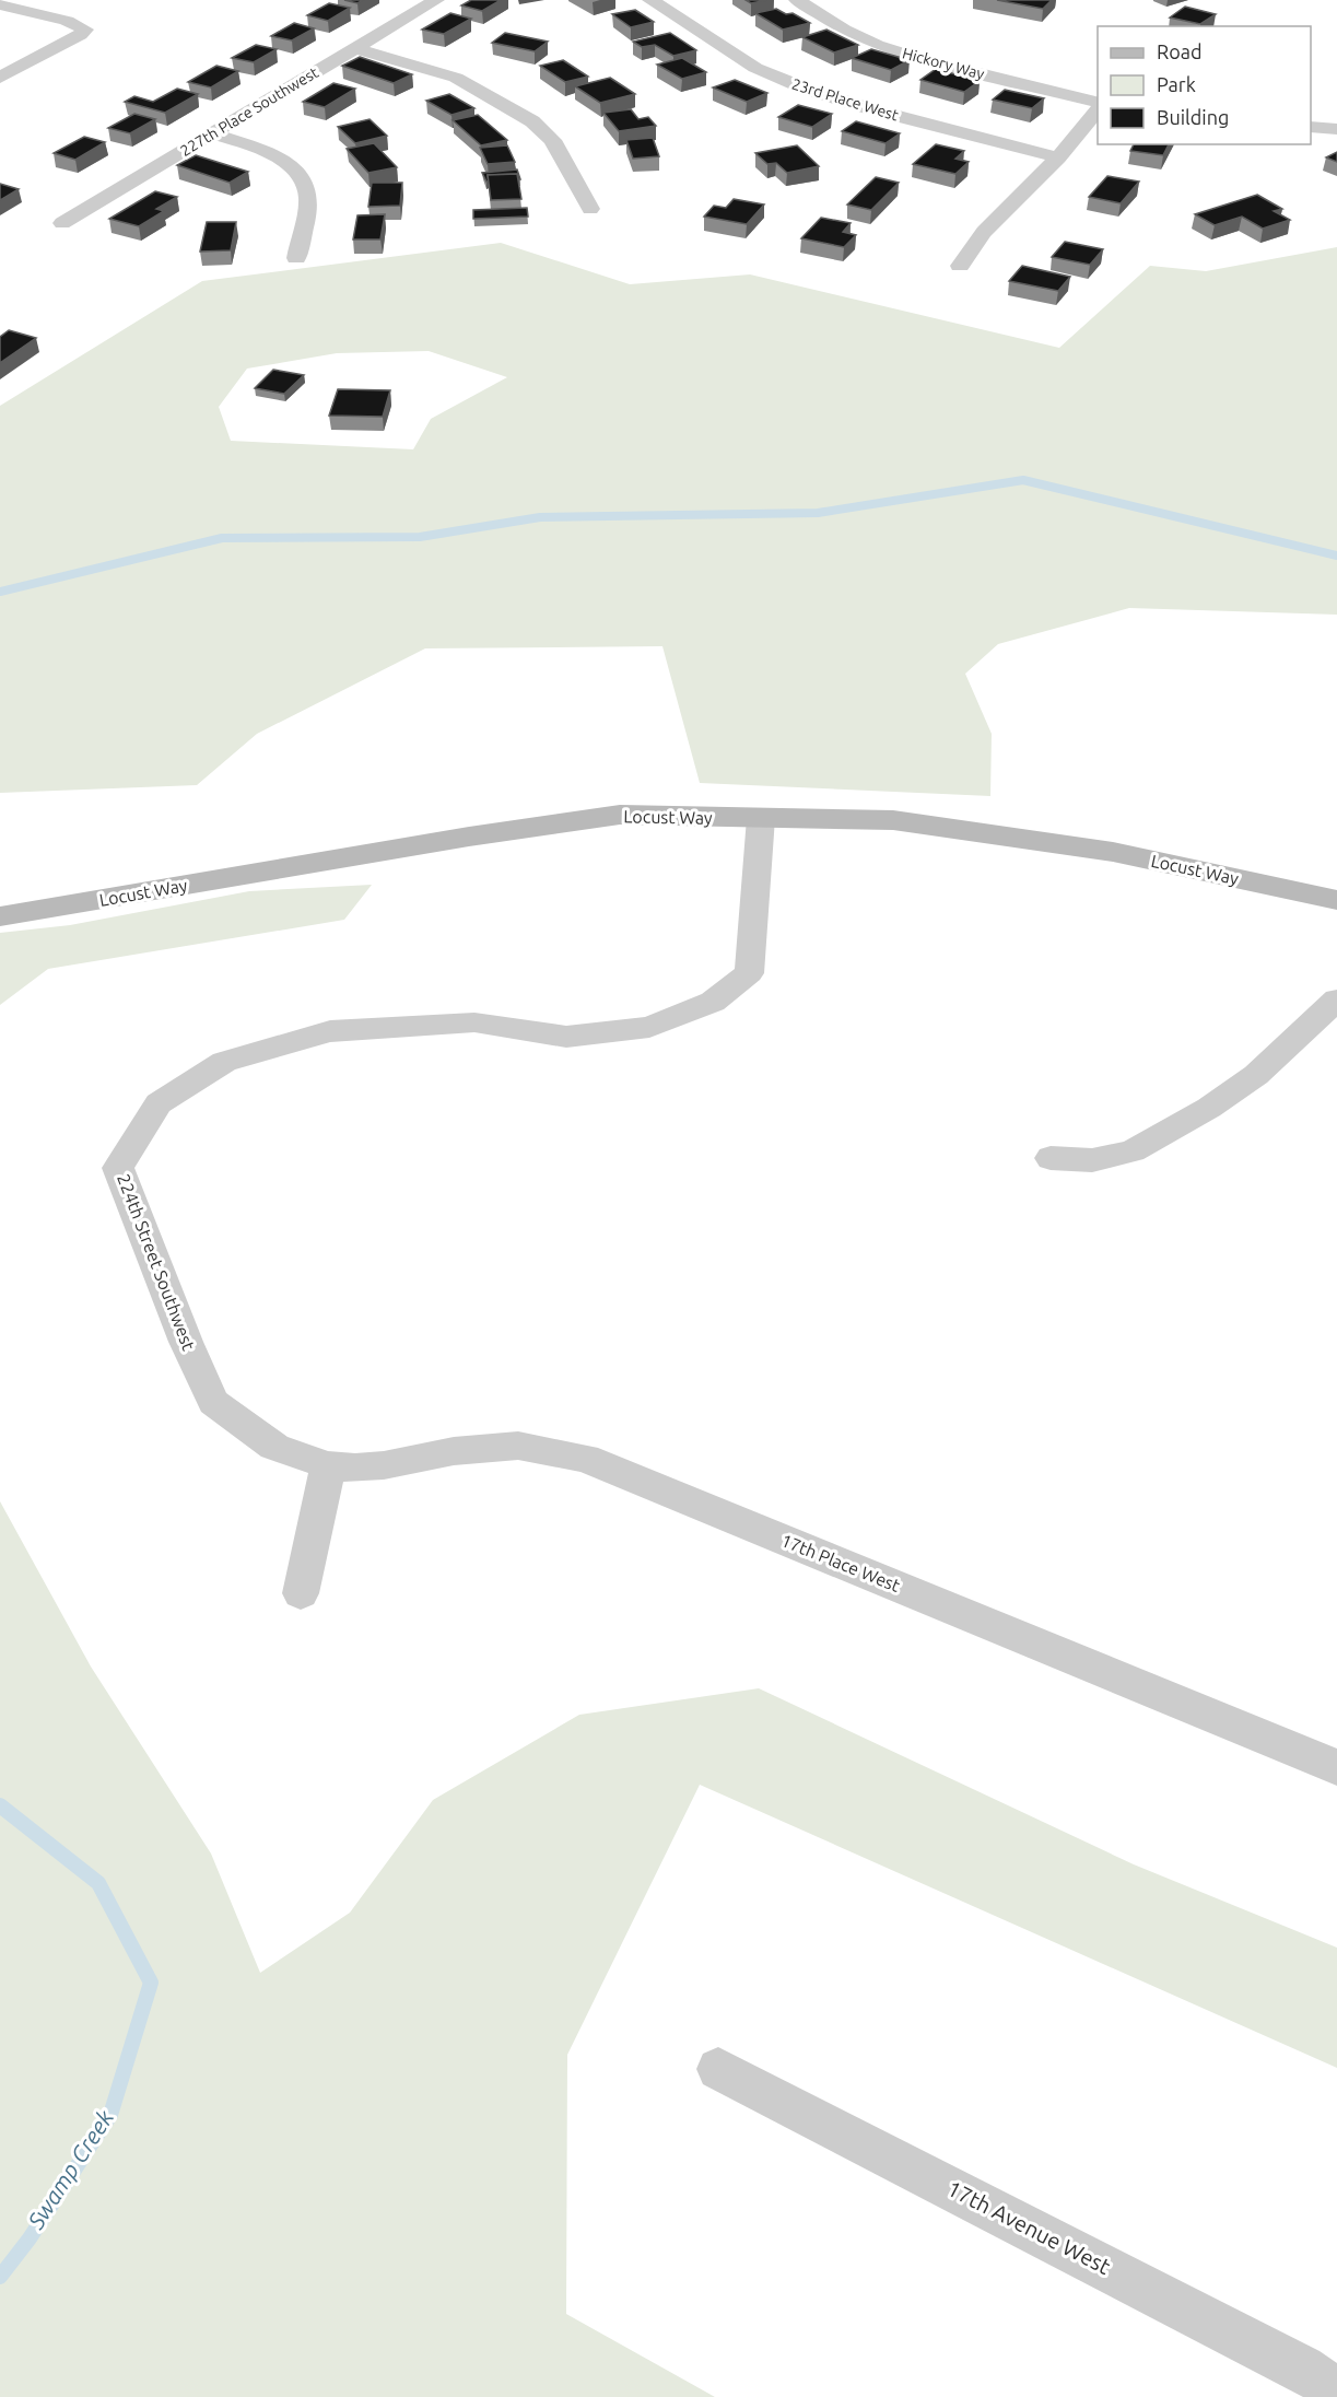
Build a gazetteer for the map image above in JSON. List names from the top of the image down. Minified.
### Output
{"streets":{"main road":["Locust Way"],"street":["Hickory Way","23rd Place West","227th Place Southwest","224th Street Southwest","17th Place West","17th Avenue West"]},"crossings":[["Locust Way","224th Street Southwest"],["224th Street Southwest","17th Place West"]],"water":["Swamp Creek"],"legend":["Road","Park","Building"]}
